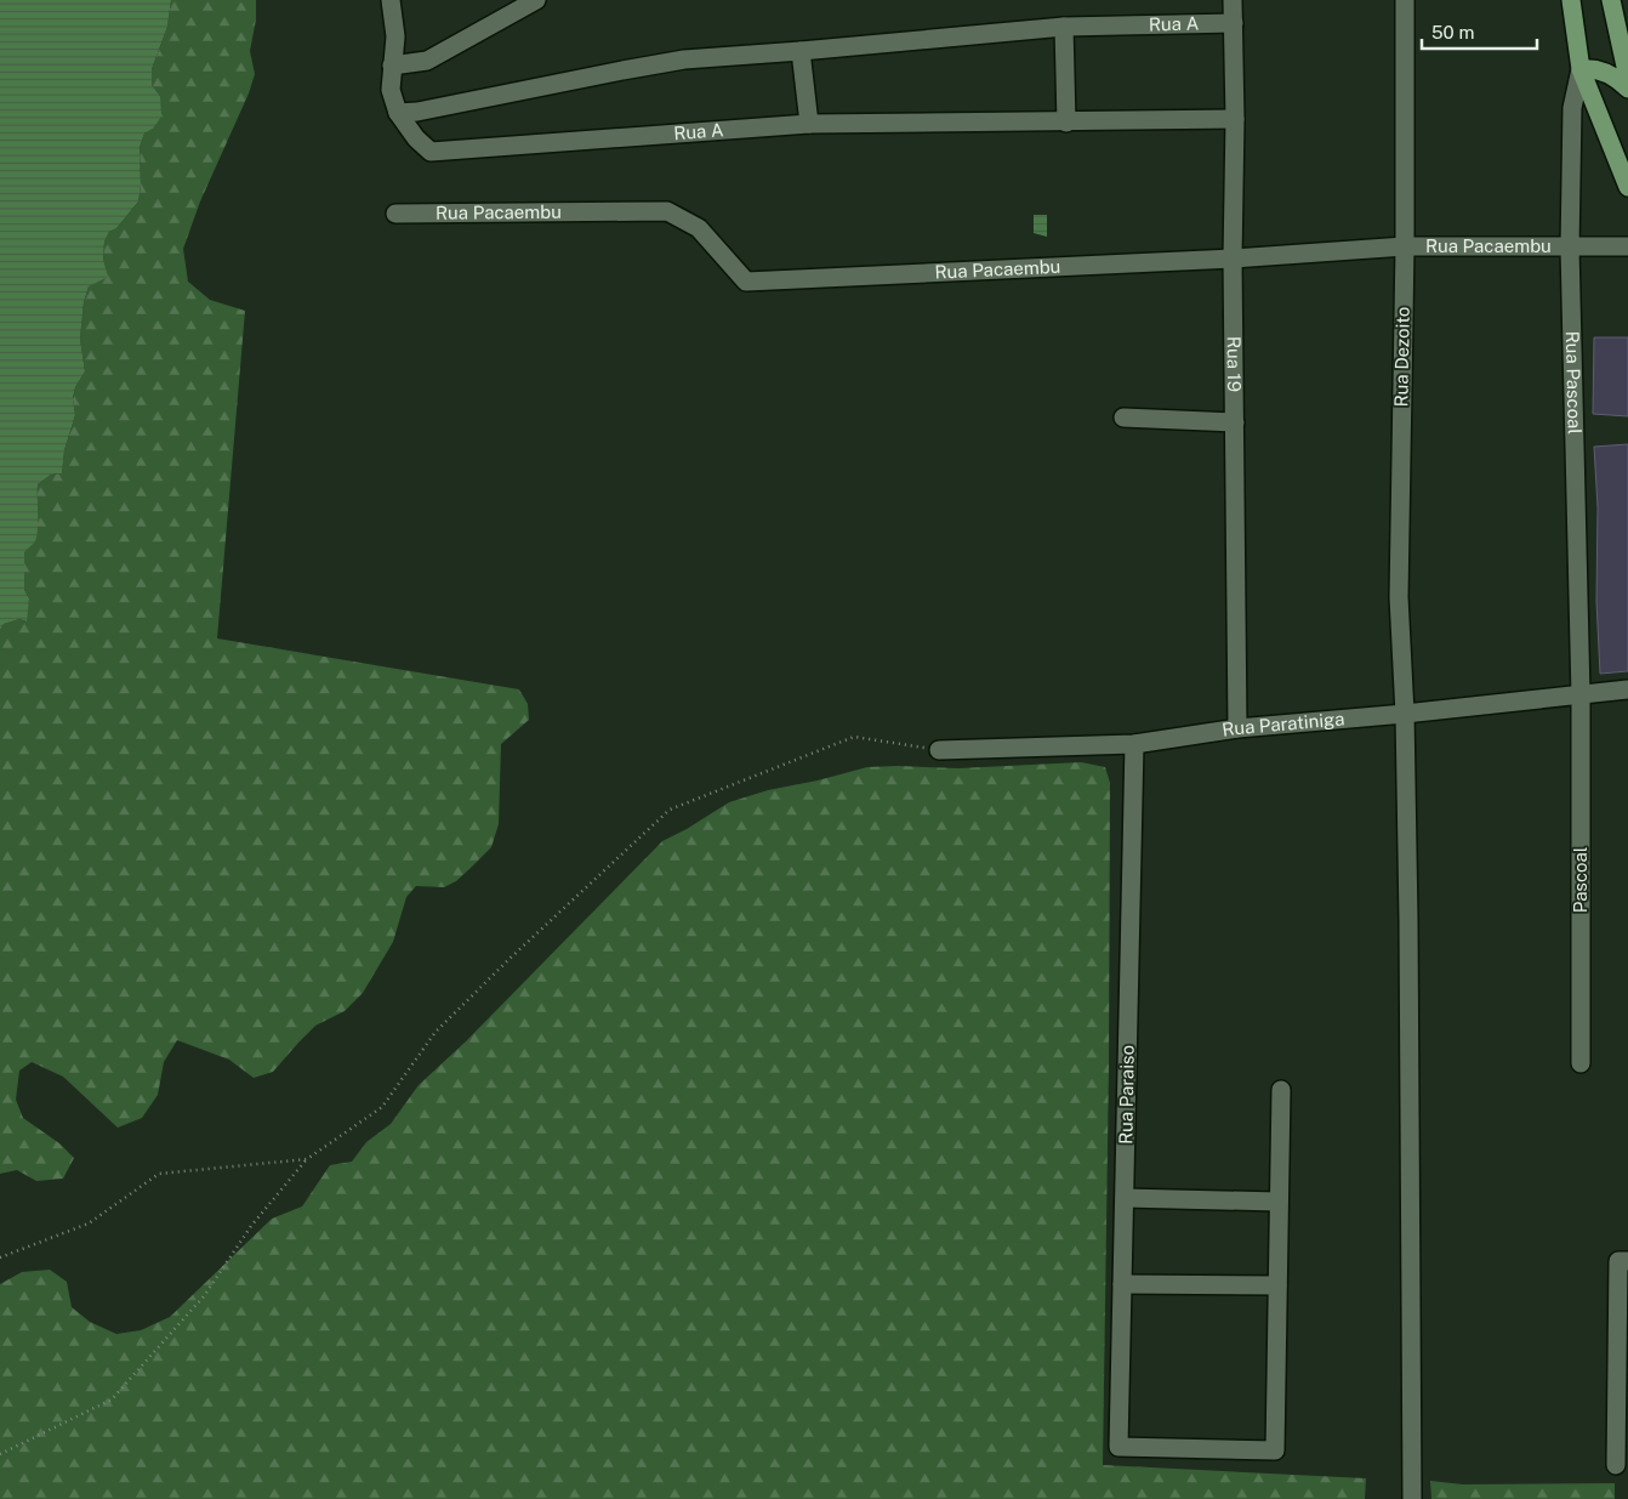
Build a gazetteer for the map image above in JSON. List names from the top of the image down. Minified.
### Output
{"streets":{"street":["Rua A","Rua Pacaembu","Rua Dezoito","Rua 19","Rua Pascoal","Rua Paratiniga","Pascoal","Rua Paraiso"]},"crossings":[["Rua A","Rua 19"],["Rua Pacaembu","Rua Dezoito"],["Rua Pacaembu","Rua 19"],["Rua Pacaembu","Rua Pascoal"],["Rua Dezoito","Rua Paratiniga"],["Rua 19","Rua Paratiniga"],["Rua Pascoal","Rua Paratiniga"],["Rua Pascoal","Pascoal"],["Rua Paratiniga","Pascoal"],["Rua Paratiniga","Rua Paraiso"]],"scale_bar":"50 m"}
